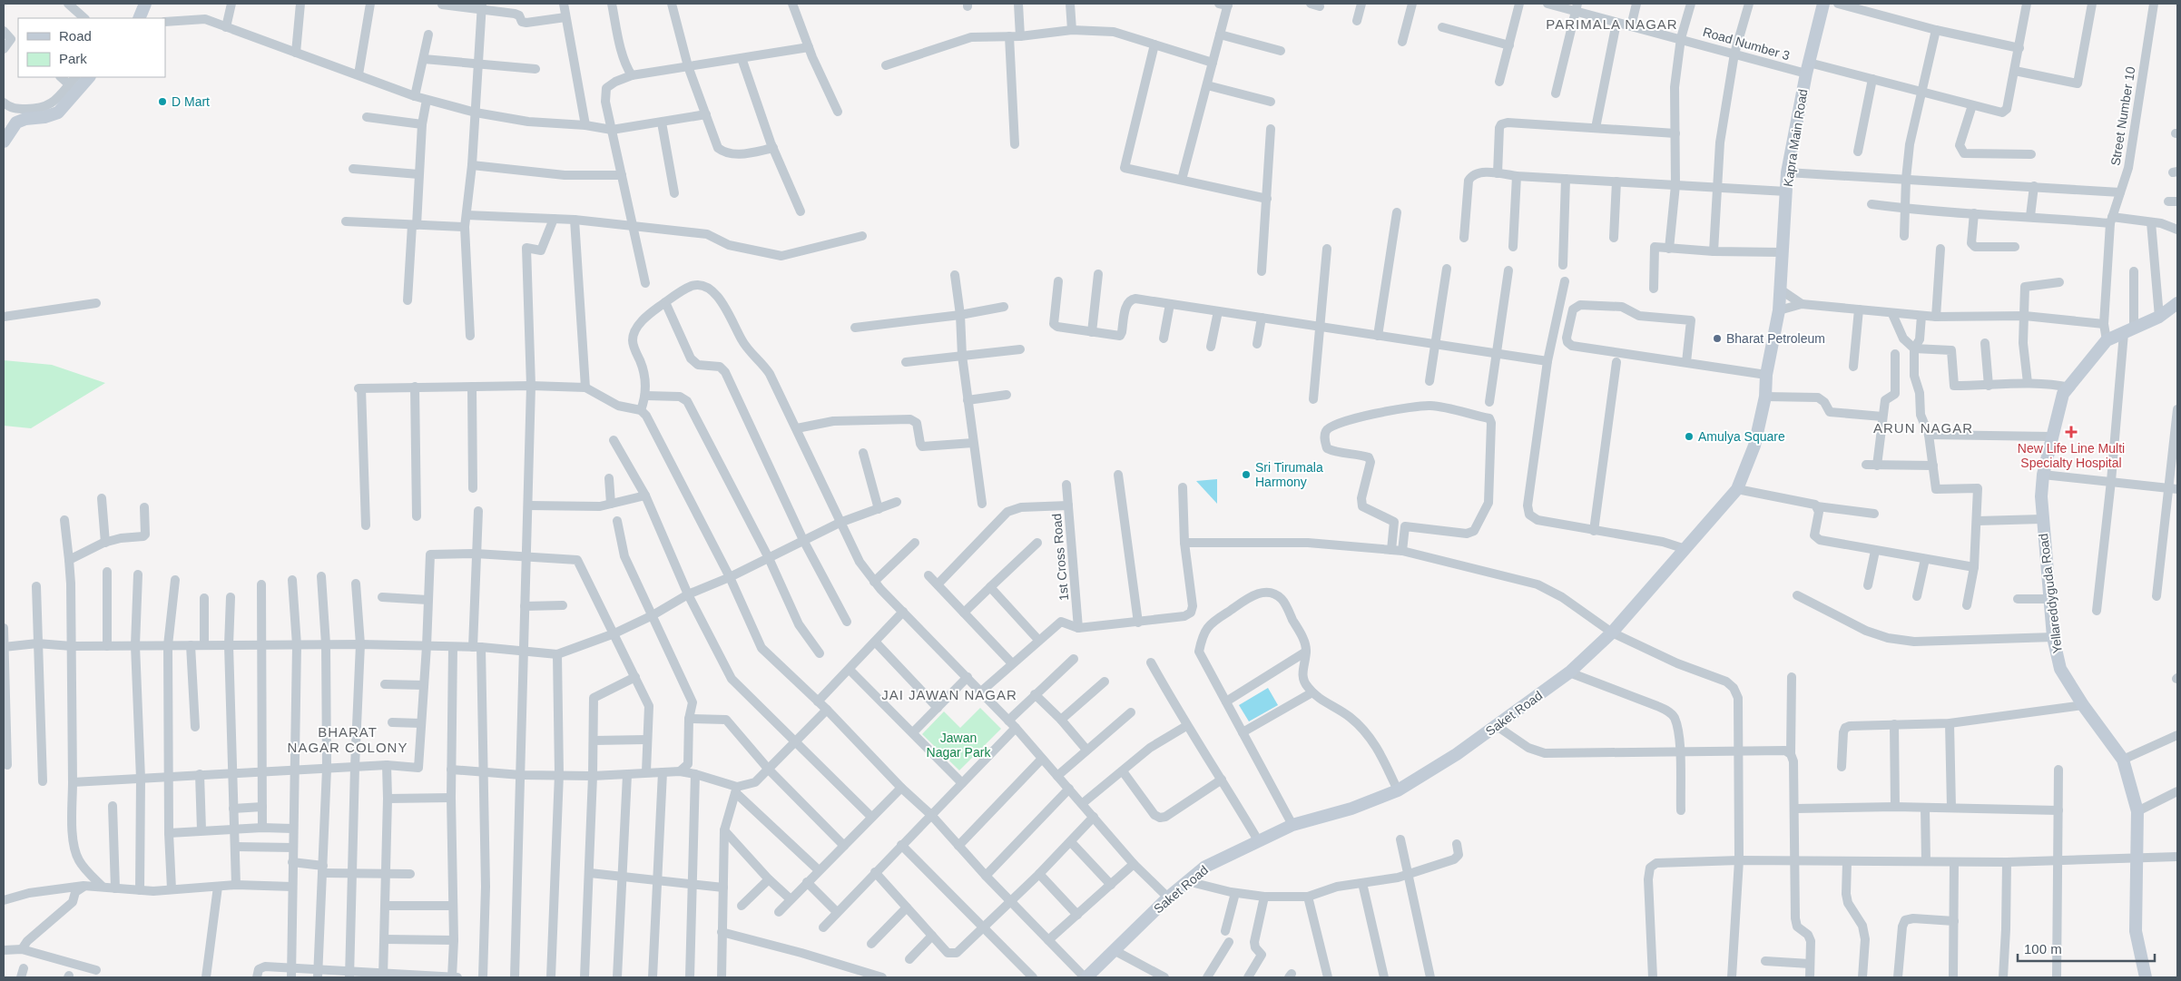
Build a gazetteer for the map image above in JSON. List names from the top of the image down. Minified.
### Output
{"streets":{"street":["Road Number 3","Street Number 10","Kapra Main Road","1st Cross Road","Yellareddyguda Road","Saket Road"]},"crossings":[["Road Number 3","Kapra Main Road"],["Street Number 10","Yellareddyguda Road"],["Kapra Main Road","Saket Road"]],"districts":["PARIMALA NAGAR","ARUN NAGAR","JAI JAWAN NAGAR","BHARAT NAGAR COLONY"],"parks":["Jawan Nagar Park"],"places":{"other":["D Mart","Bharat Petroleum","Amulya Square","Sri Tirumala Harmony"],"health":["New Life Line Multi Specialty Hospital"]},"legend":["Road","Park"],"scale_bar":"100 m"}
